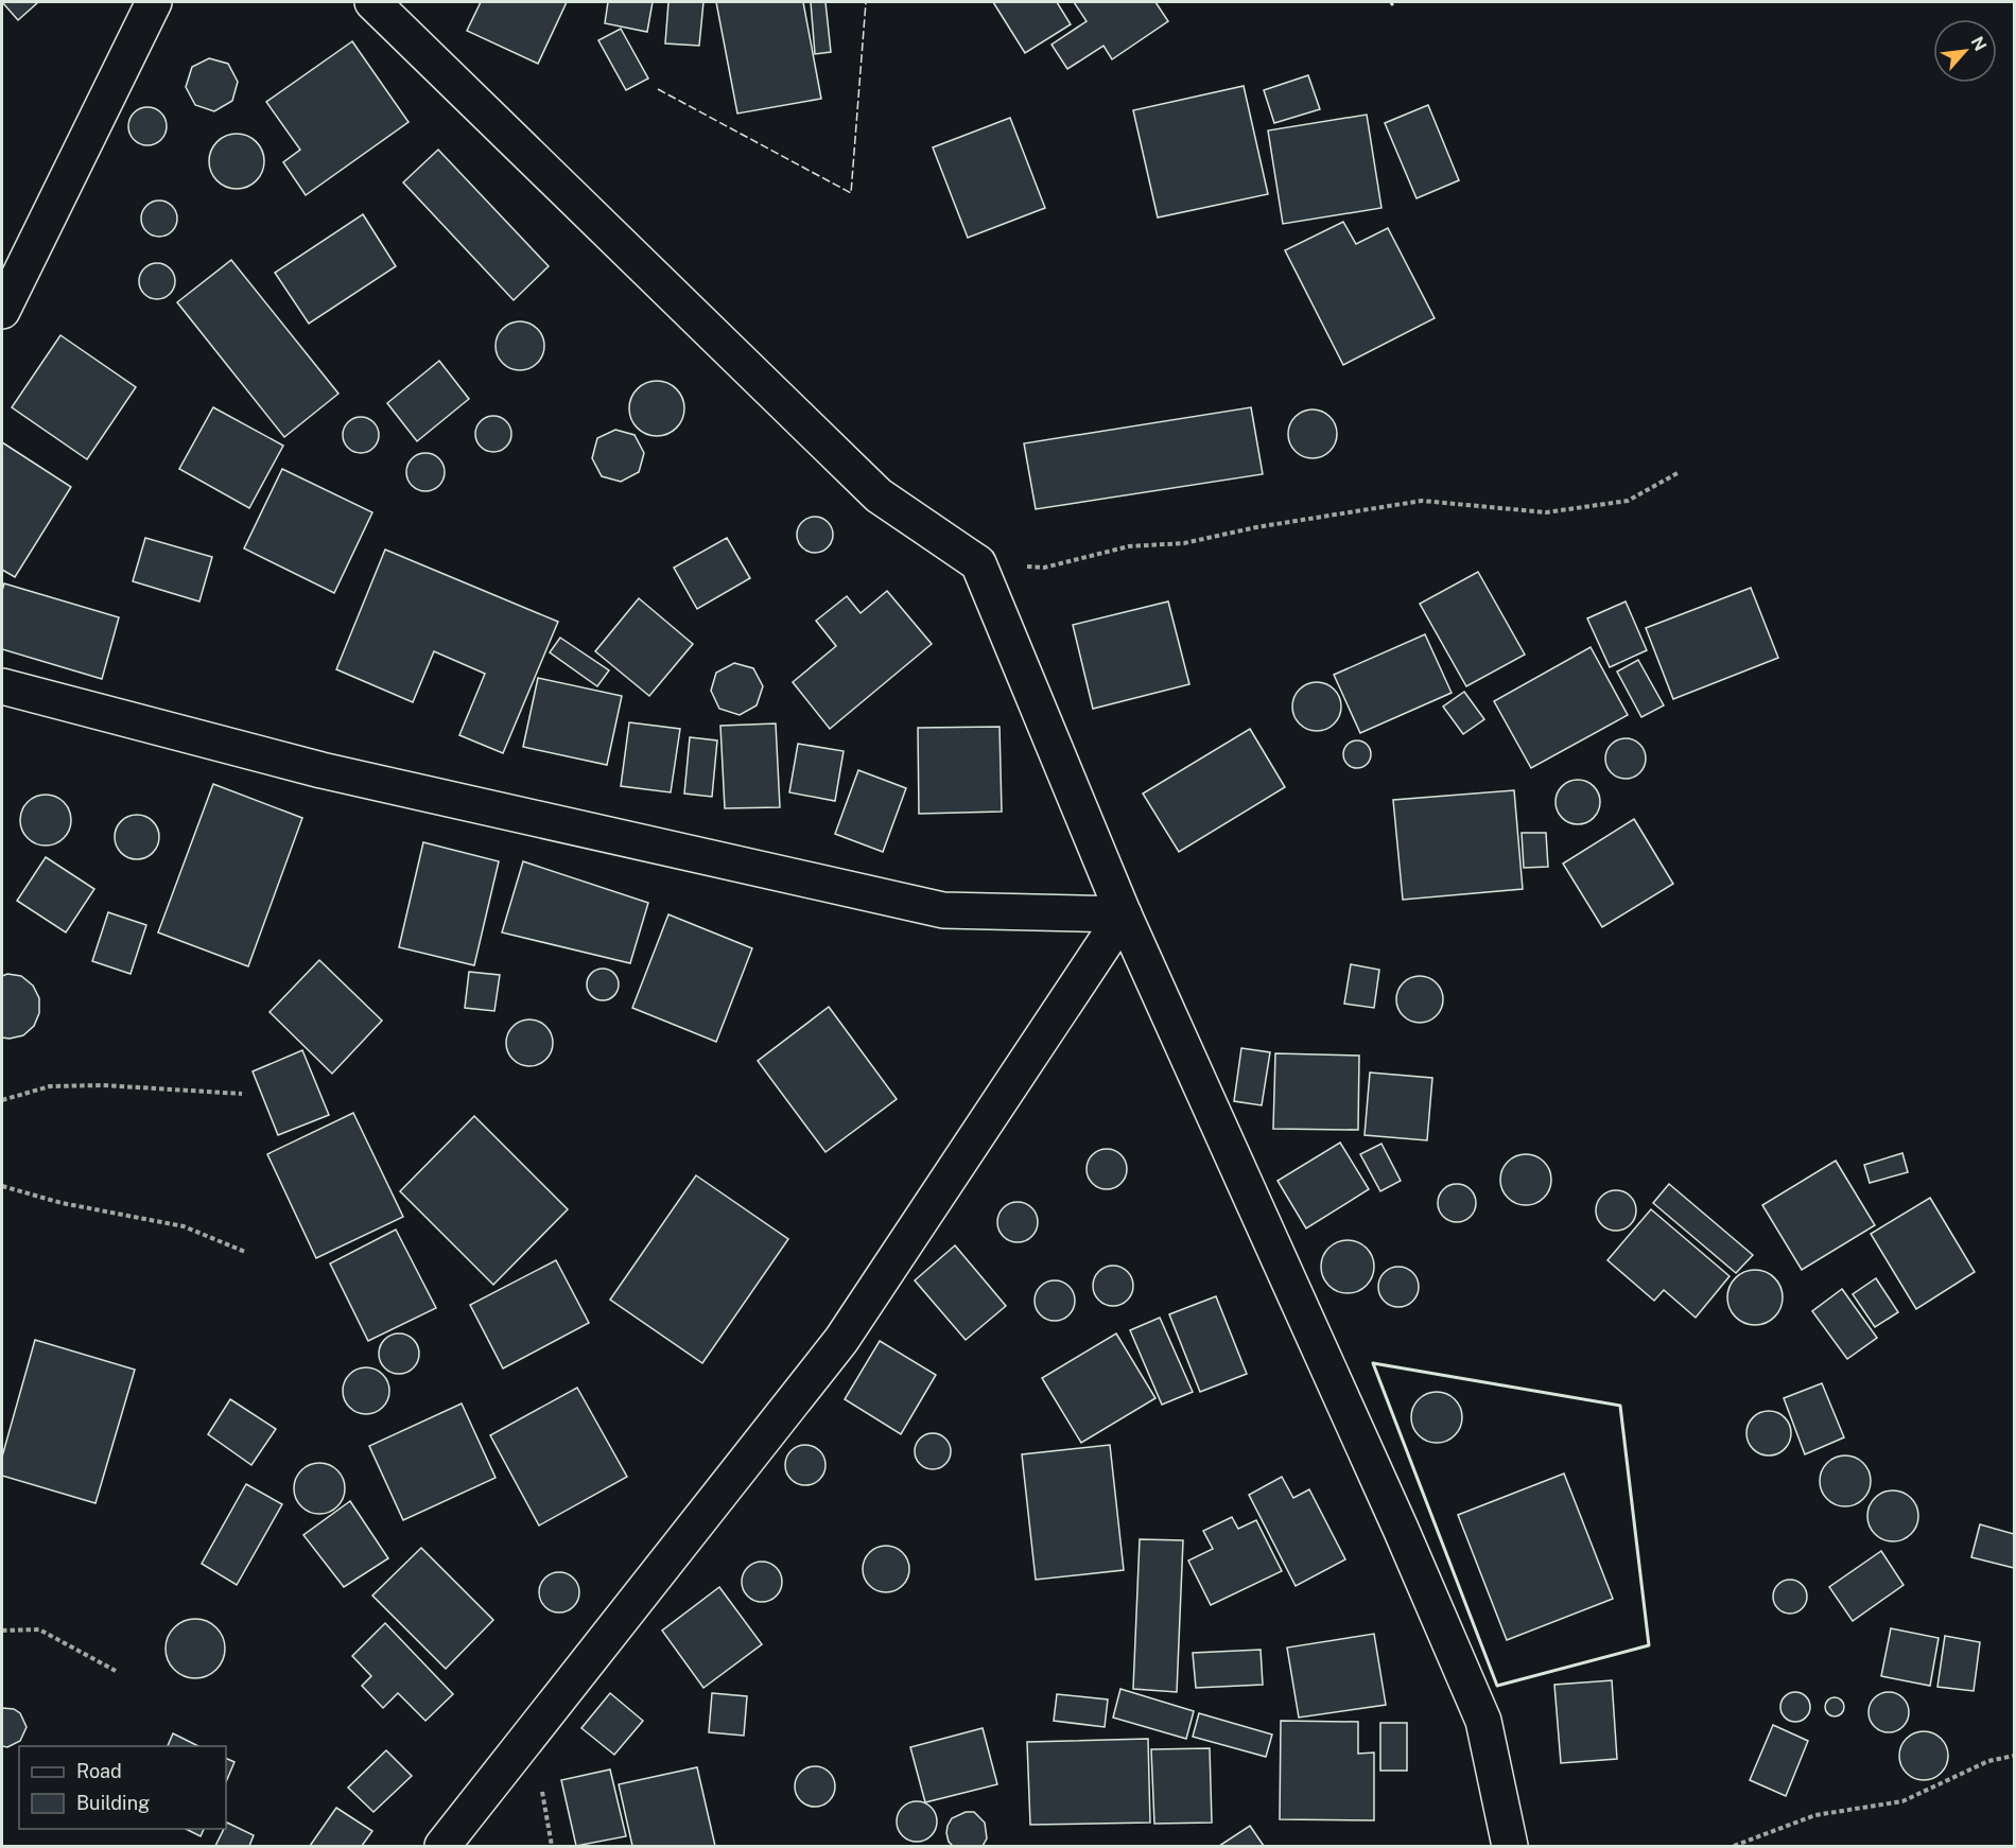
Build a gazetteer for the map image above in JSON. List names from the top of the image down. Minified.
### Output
{"legend":["Road","Building"],"north":"top right"}
